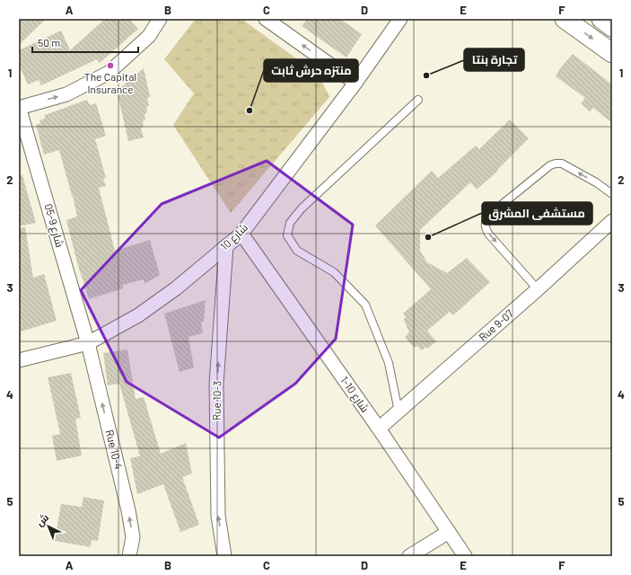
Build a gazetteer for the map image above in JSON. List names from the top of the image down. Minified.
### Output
{"streets":{"street":["شارع 9-05","شارع 10","Rue 9-07","شارع 10-1","Rue 10-3","Rue 10-4"]},"crossings":[["شارع 9-05","شارع 10"],["شارع 9-05","Rue 10-4"],["شارع 10","شارع 10-1"],["شارع 10","Rue 10-3"],["شارع 10","Rue 10-4"],["Rue 9-07","شارع 10-1"]],"one_way":["Rue 10-3","Rue 10-4"],"places":["The Capital Insurance","تجارة بنتا","منتزه حرش ثابت","مستشفى المشرق"],"scale_bar":"50 m","north":"top left","grid":{"columns":["A","B","C","D","E","F"],"rows":["1","2","3","4","5"]}}
